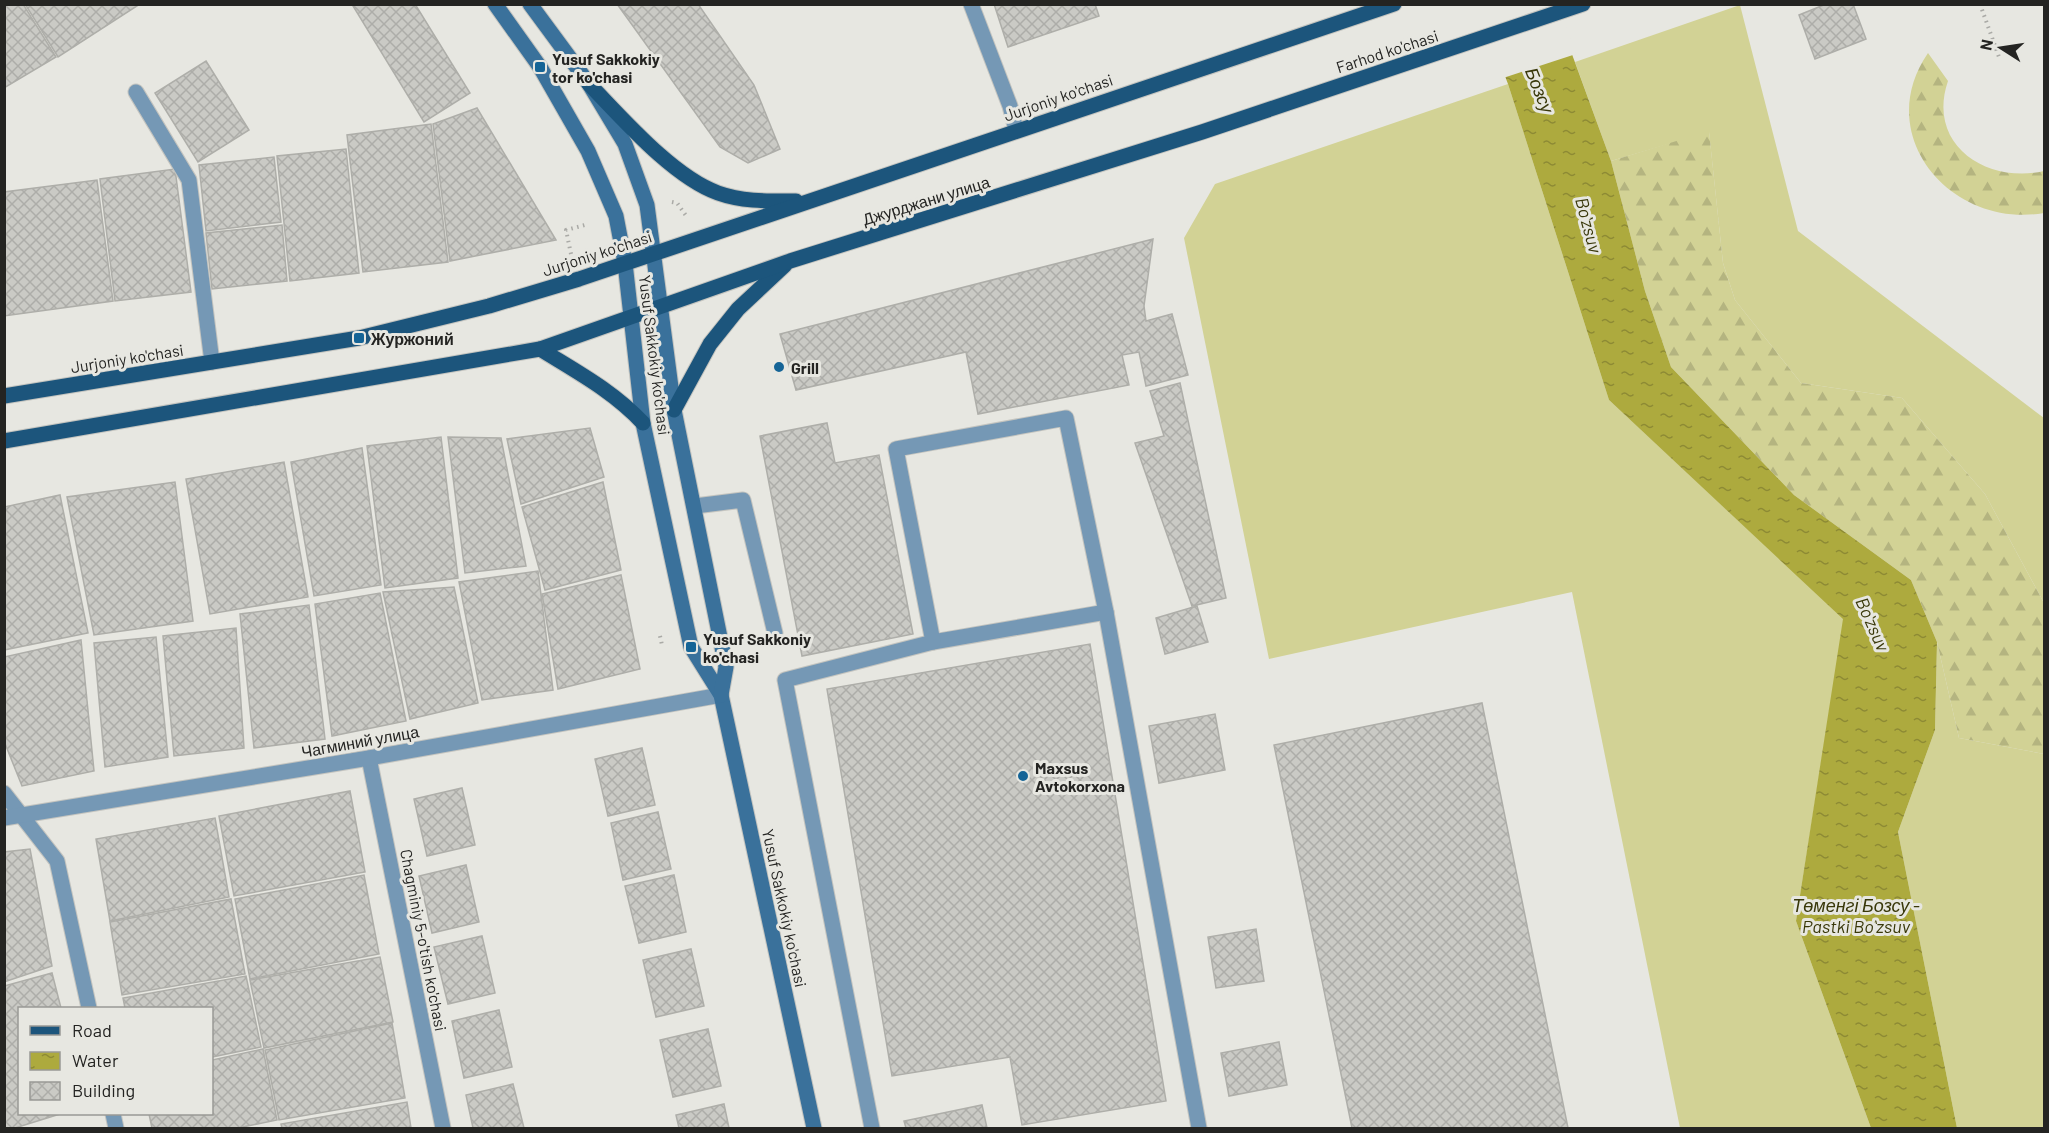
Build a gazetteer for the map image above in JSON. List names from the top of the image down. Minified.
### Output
{"streets":{"main road":["Farhod ko'chasi","Jurjoniy ko'chasi","Джурджани улица","Yusuf Sakkokiy ko'chasi"],"street":["Чагминий улица","Chagminiy 5-o'tish ko'chasi"]},"crossings":[["Farhod ko'chasi","Джурджани улица"],["Jurjoniy ko'chasi","Yusuf Sakkokiy ko'chasi"],["Джурджани улица","Yusuf Sakkokiy ko'chasi"],["Yusuf Sakkokiy ko'chasi","Чагминий улица"],["Чагминий улица","Chagminiy 5-o'tish ko'chasi"]],"water":["Бозсу","Boʻzsuv","Төменгі Бозсу - Pastki Boʻzsuv"],"places":{"transit":["Yusuf Sakkokiy tor ko'chasi","Журжоний","Yusuf Sakkoniy ko'chasi"],"other":["Grill","Maxsus Avtokorxona"]},"legend":["Road","Water","Building"],"north":"left"}
